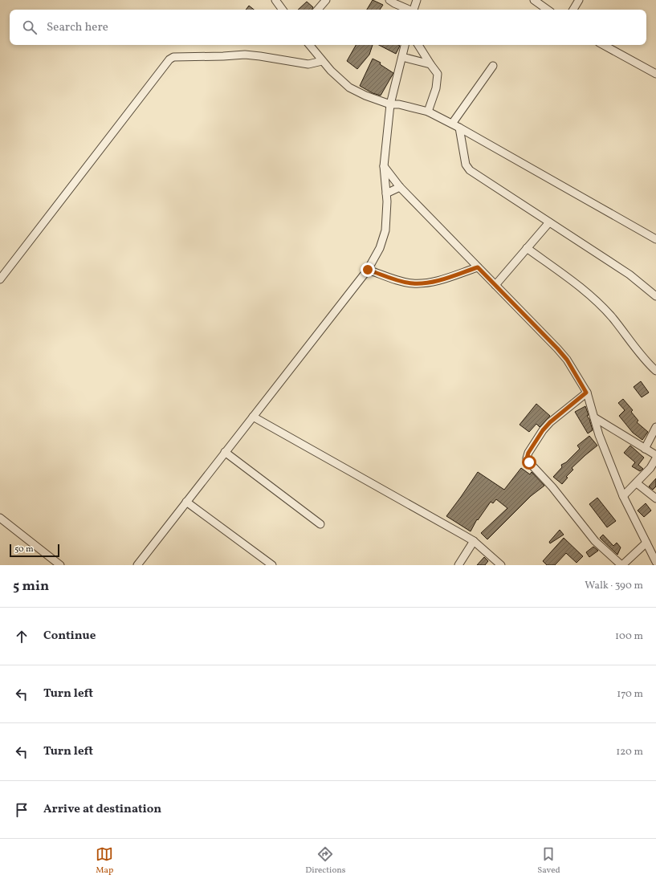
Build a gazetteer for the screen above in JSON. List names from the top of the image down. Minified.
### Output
{"scale_bar":"50 m","page":{"search":"Search here","scale":"50 m","heading":["5 min","Walk · 390 m"],"list":[["Continue","100 m"],["Turn left","170 m"],["Turn left","120 m"],"Arrive at destination"],"nav":["Map","Directions","Saved"]}}
